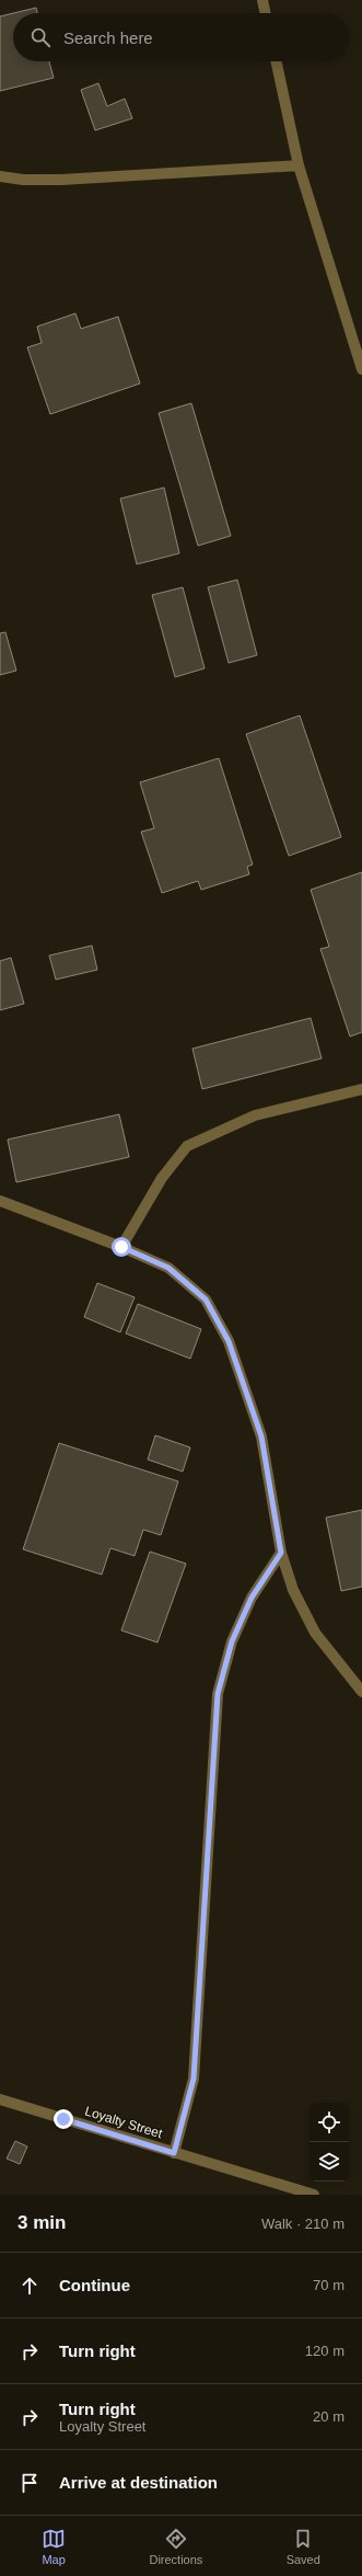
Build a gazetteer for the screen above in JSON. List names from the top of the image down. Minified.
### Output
{"streets":{"street":["Loyalty Street"]},"page":{"search":"Search here","heading":["3 min","Walk · 210 m"],"list":[["Continue","70 m"],["Turn right","120 m"],["Turn right","Loyalty Street","20 m"],"Arrive at destination"],"nav":["Map","Directions","Saved"]}}
